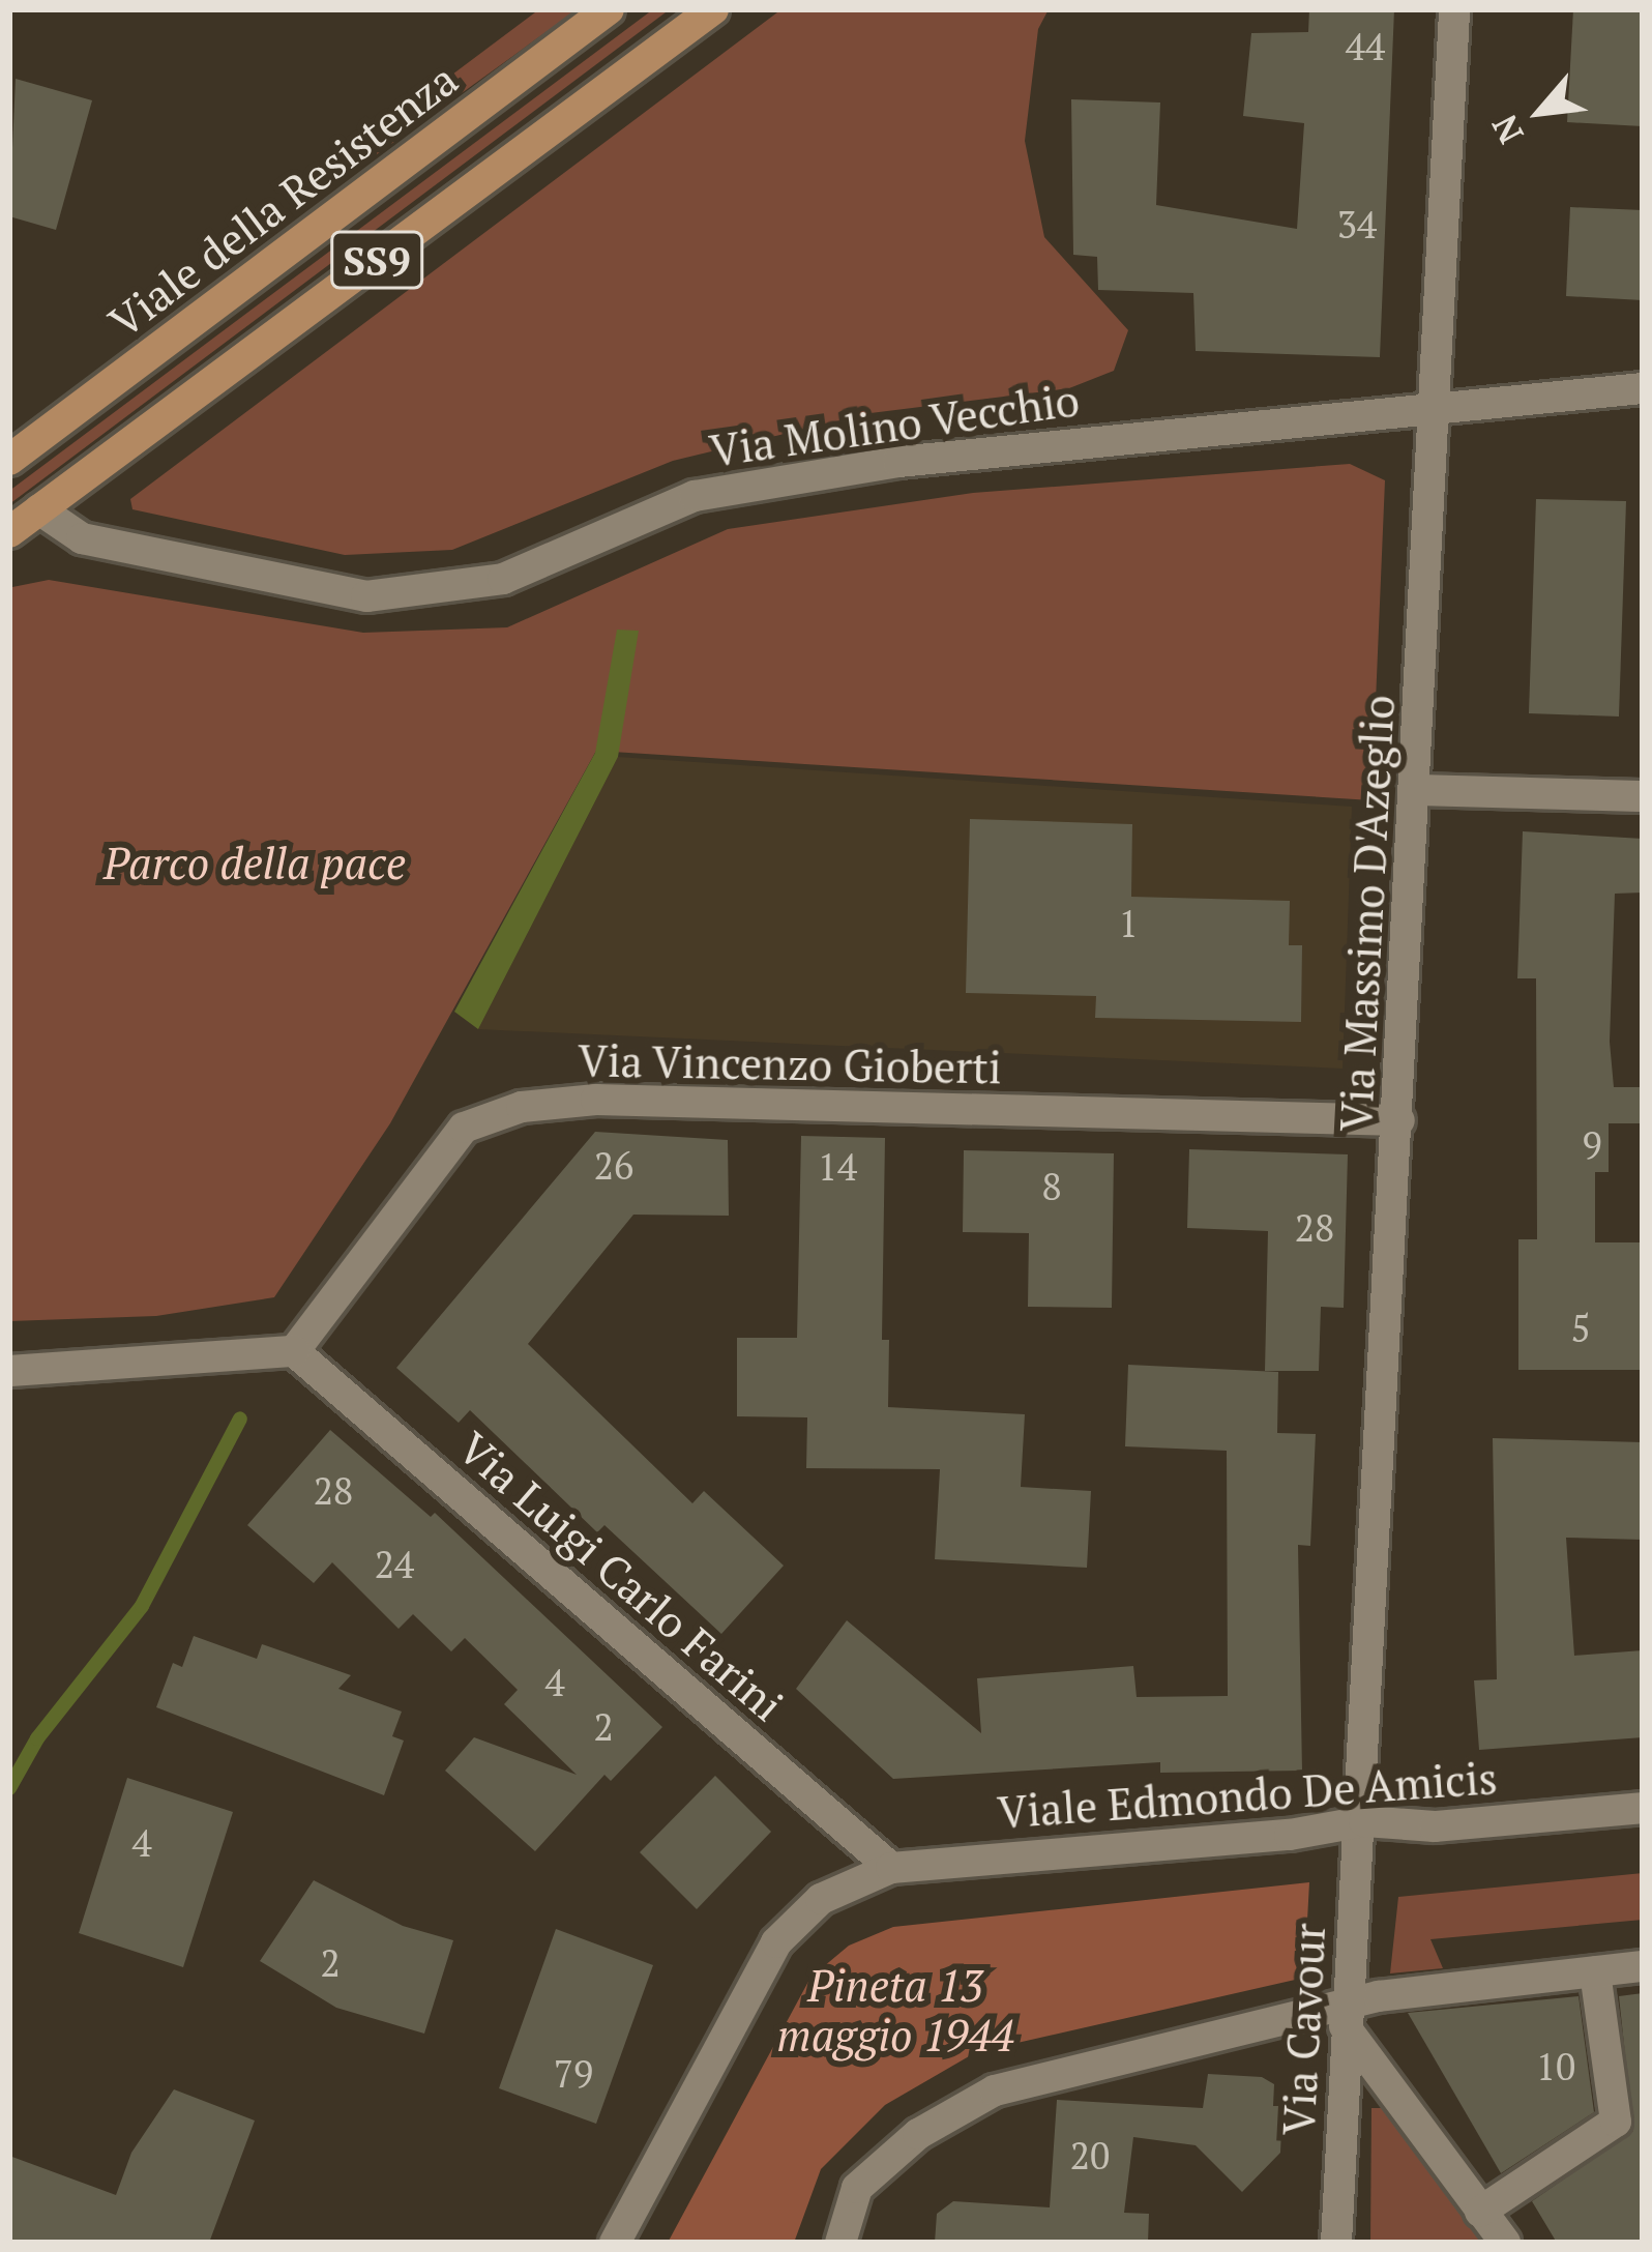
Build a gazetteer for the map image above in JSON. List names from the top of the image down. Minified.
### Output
{"streets":{"main road":["Viale della Resistenza","SS9"],"street":["Via Molino Vecchio","Via Massimo D'Azeglio","Via Vincenzo Gioberti","Via Luigi Carlo Farini","Viale Edmondo De Amicis","Via Cavour"]},"crossings":[["SS9","Via Molino Vecchio"],["Via Molino Vecchio","Via Massimo D'Azeglio"],["Via Massimo D'Azeglio","Via Vincenzo Gioberti"],["Via Massimo D'Azeglio","Viale Edmondo De Amicis"],["Via Massimo D'Azeglio","Via Cavour"],["Via Vincenzo Gioberti","Via Luigi Carlo Farini"],["Via Luigi Carlo Farini","Viale Edmondo De Amicis"],["Viale Edmondo De Amicis","Via Cavour"]],"parks":["Parco della pace","Pineta 13 maggio 1944"],"house_numbers":["44","34","1","9","26","14","8","28","5","28","24","4","2","4","2","10","79","20"],"north":"bottom left"}
